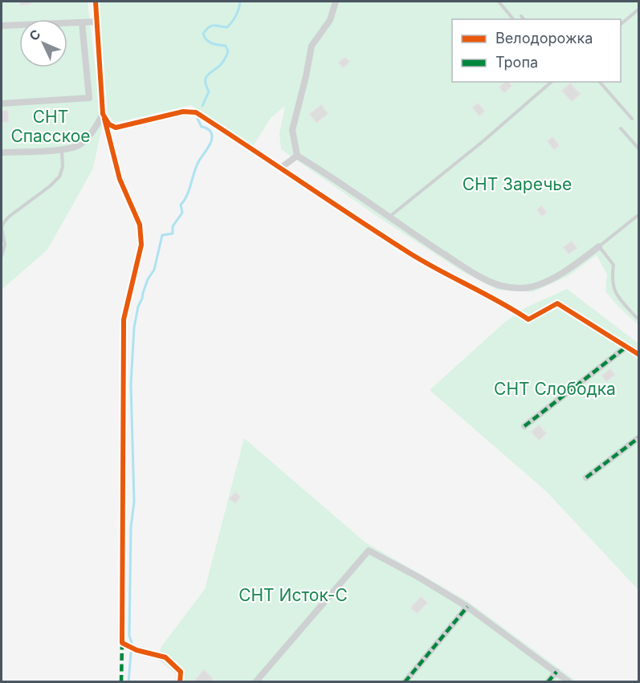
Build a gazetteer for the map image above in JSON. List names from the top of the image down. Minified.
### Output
{"parks":["СНТ Спасское","СНТ Заречье","СНТ Слободка","СНТ Исток-С"],"legend":["Велодорожка","Тропа"],"north":"top left"}
